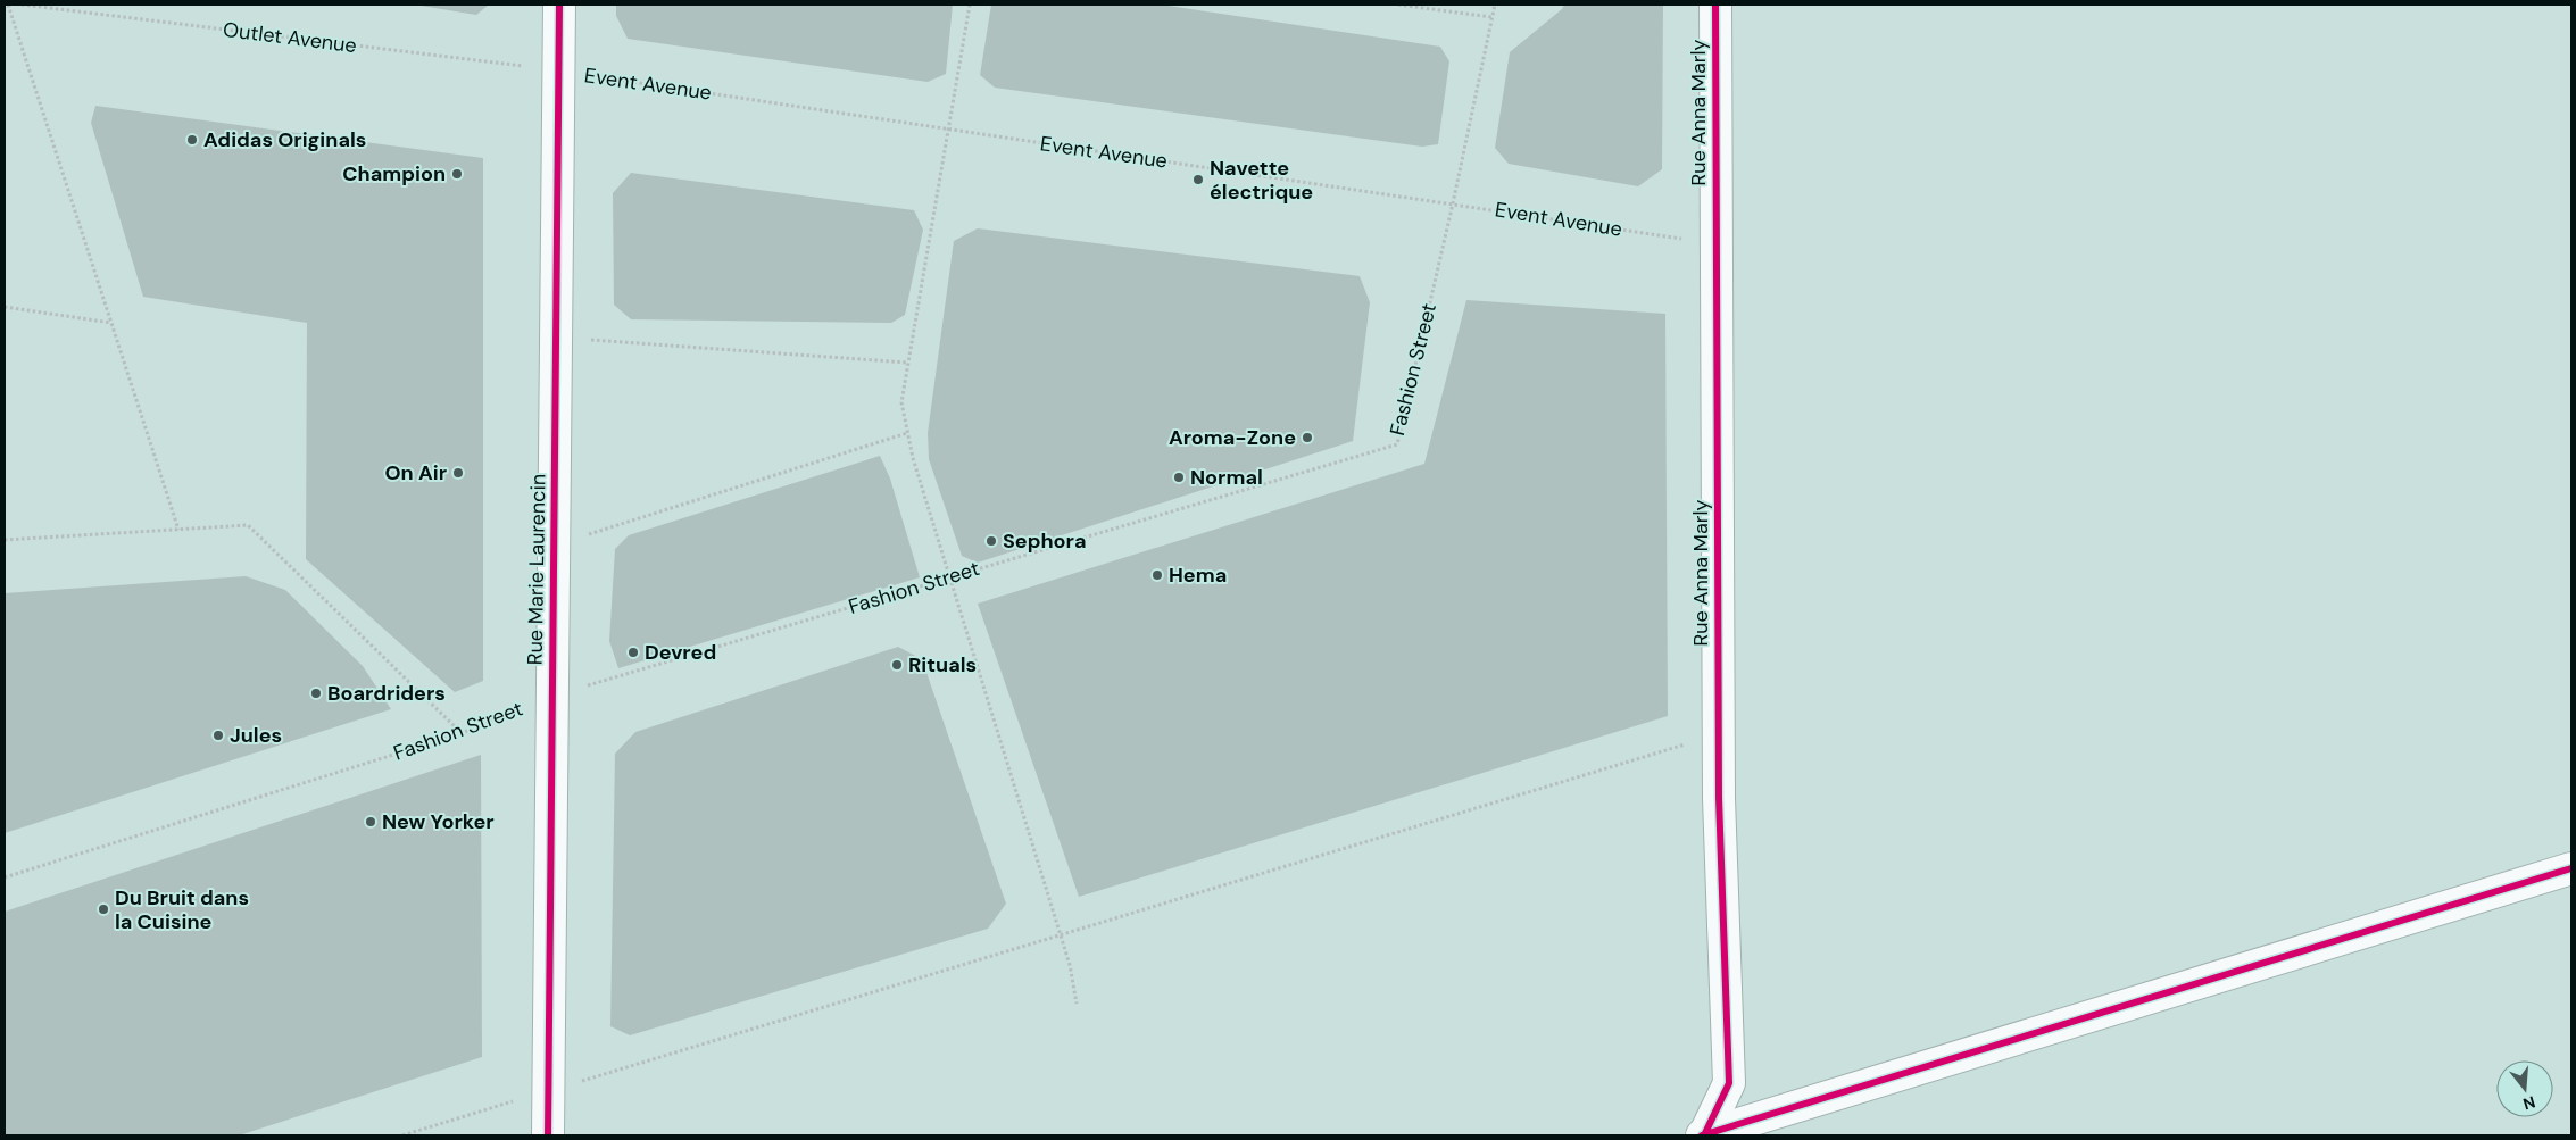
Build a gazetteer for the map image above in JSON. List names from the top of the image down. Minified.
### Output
{"streets":{"street":["Rue Anna Marly","Rue Marie Laurencin"],"path":["Outlet Avenue","Event Avenue","Fashion Street"]},"crossings":[["Outlet Avenue","Event Avenue"],["Outlet Avenue","Rue Marie Laurencin"],["Event Avenue","Rue Anna Marly"],["Event Avenue","Fashion Street"],["Event Avenue","Rue Marie Laurencin"],["Fashion Street","Rue Marie Laurencin"]],"places":["Adidas Originals","Champion","Navette électrique","Aroma-Zone","On Air","Normal","Sephora","Hema","Devred","Rituals","Boardriders","Jules","New Yorker","Du Bruit dans la Cuisine"],"north":"bottom"}
